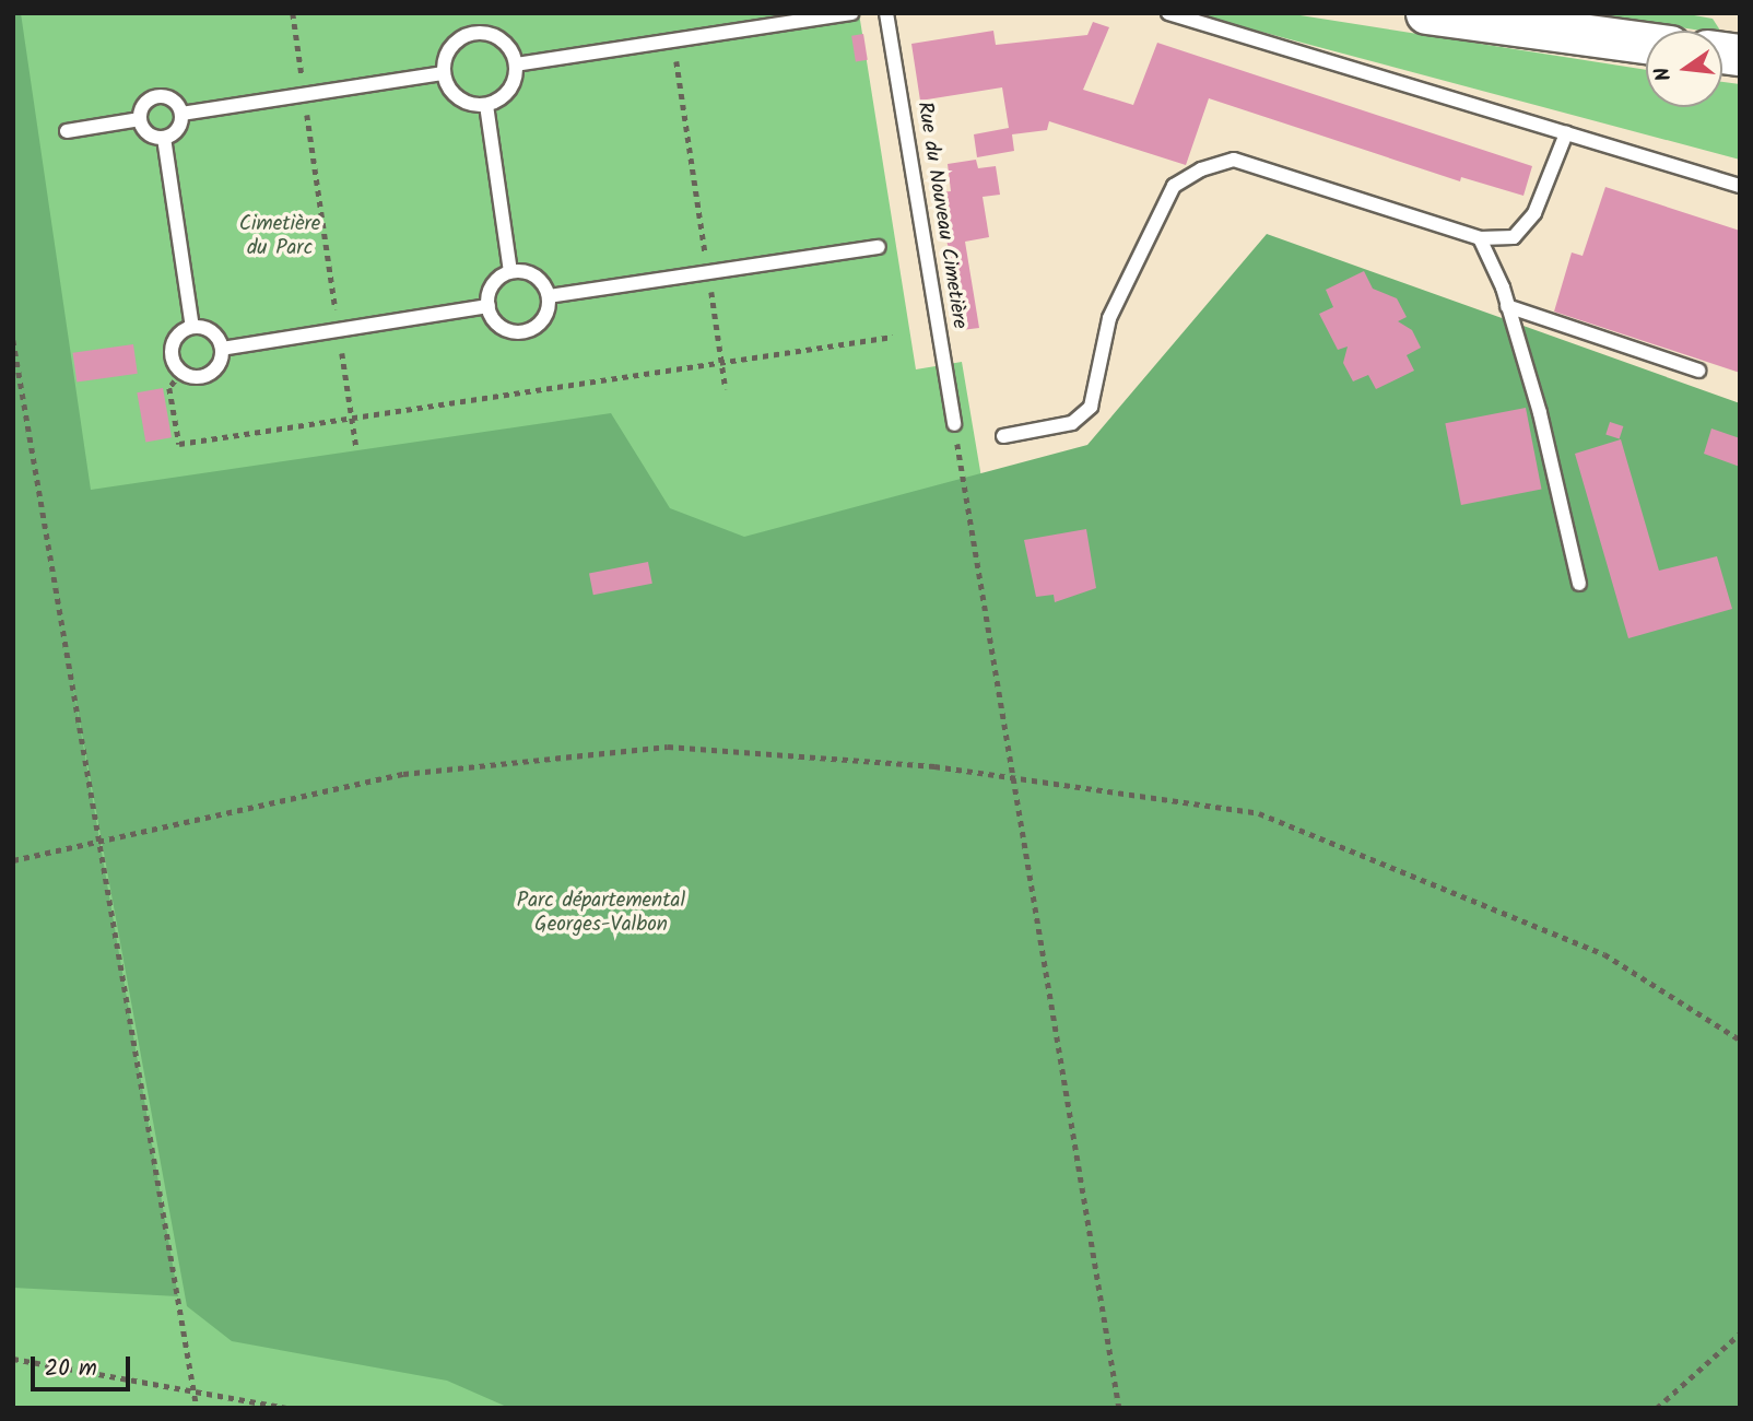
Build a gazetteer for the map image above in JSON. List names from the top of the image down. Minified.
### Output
{"streets":{"lane":["Rue du Nouveau Cimetière"]},"parks":["Cimetière du Parc","Parc départemental Georges-Valbon"],"scale_bar":"20 m","north":"left"}
